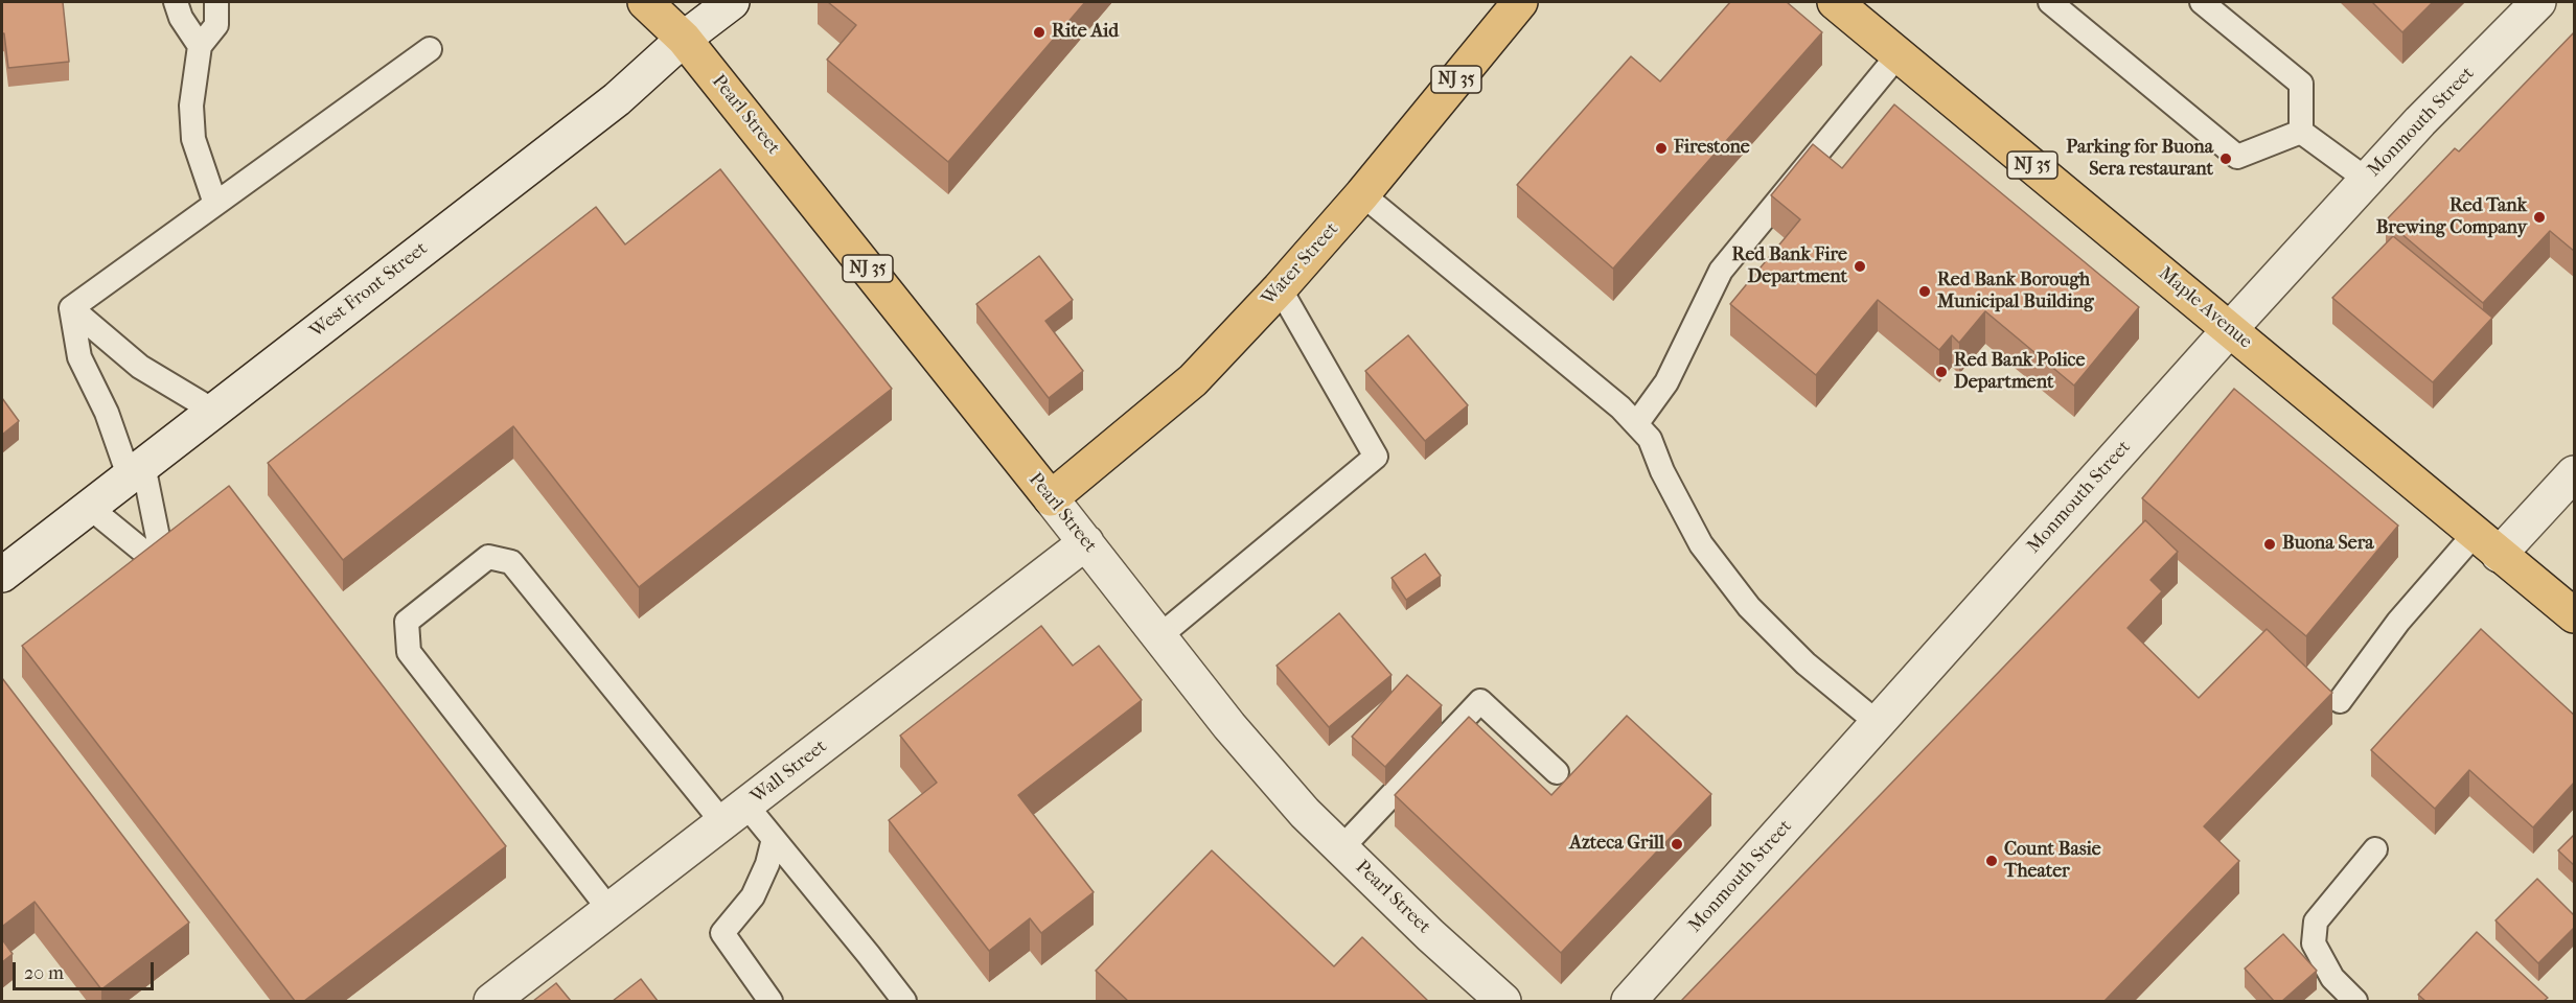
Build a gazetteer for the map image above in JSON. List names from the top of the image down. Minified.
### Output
{"streets":{"main road":["NJ 35","Pearl Street","Water Street","Maple Avenue"],"street":["Monmouth Street","West Front Street","Wall Street"]},"crossings":[["Pearl Street","Water Street"],["Pearl Street","West Front Street"],["Pearl Street","Wall Street"],["Monmouth Street","Maple Avenue"]],"places":["Rite Aid","Firestone","Parking for Buona Sera restaurant","Red Tank Brewing Company","Red Bank Fire Department","Red Bank Borough Municipal Building","Red Bank Police Department","Buona Sera","Azteca Grill","Count Basie Theater"],"scale_bar":"20 m"}
